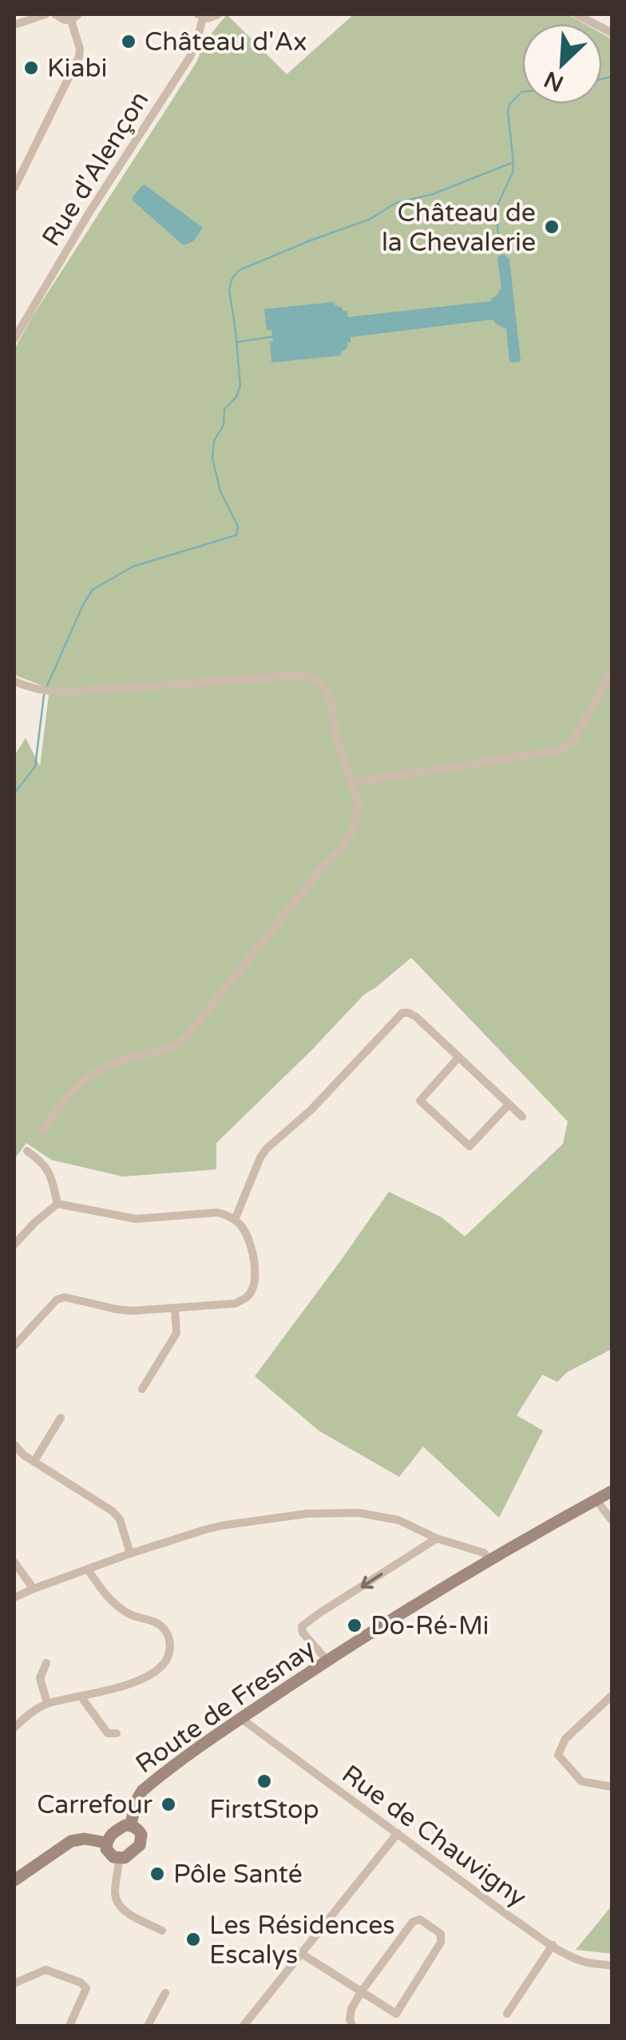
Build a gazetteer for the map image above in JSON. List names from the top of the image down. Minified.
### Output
{"streets":{"street":["Rue d'Alençon","Route de Fresnay","Rue de Chauvigny"]},"crossings":[["Route de Fresnay","Rue de Chauvigny"]],"places":["Château d'Ax","Kiabi","Château de la Chevalerie","Do-Ré-Mi","FirstStop","Carrefour","Pôle Santé","Les Résidences Escalys"],"north":"bottom left"}
